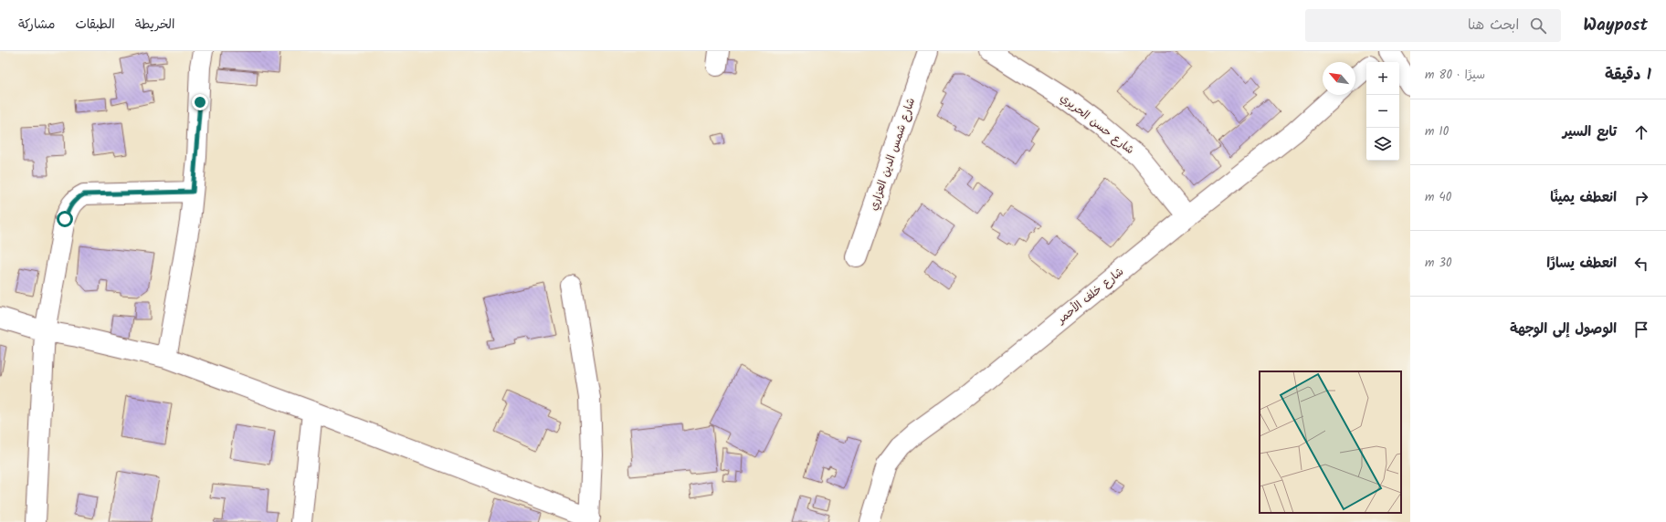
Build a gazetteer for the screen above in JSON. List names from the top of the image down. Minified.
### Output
{"streets":{"street":["شارع حسن الحريري","شارع شمس الدين العزاري","شارع خلف الأحمر"]},"crossings":[["شارع حسن الحريري","شارع خلف الأحمر"]],"north":"top left","page":{"header":"Waypost","search":"ابحث هنا","nav":["الخريطة","الطبقات","مشاركة"],"heading":["1 دقيقة","سيرًا · 80 m"],"map_buttons":["+","−"],"list":[["تابع السير","10 m"],["انعطف يمينًا","40 m"],["انعطف يسارًا","30 m"],"الوصول إلى الوجهة"]}}
